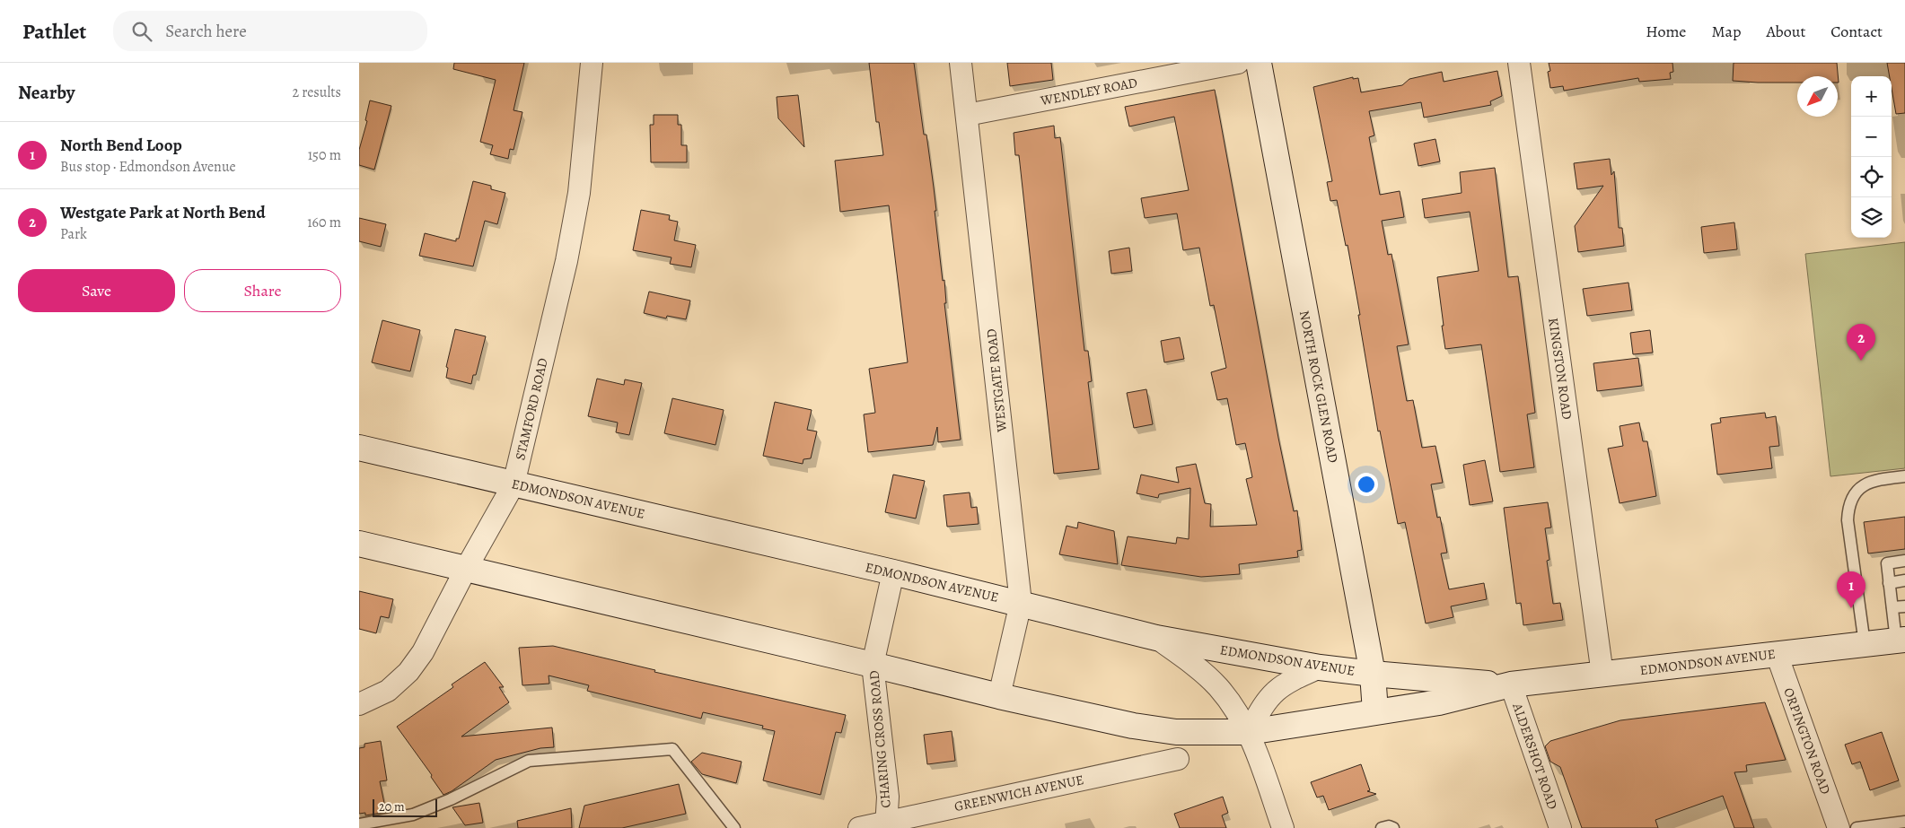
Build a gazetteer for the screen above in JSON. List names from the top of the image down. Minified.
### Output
{"streets":{"main road":["NORTH ROCK GLEN ROAD","EDMONDSON AVENUE"],"street":["WENDLEY ROAD","KINGSTON ROAD","WESTGATE ROAD","STAMFORD ROAD","CHARING CROSS ROAD","ORPINGTON ROAD","ALDERSHOT ROAD","GREENWICH AVENUE"]},"crossings":[["WENDLEY ROAD","WESTGATE ROAD"],["KINGSTON ROAD","EDMONDSON AVENUE"],["WESTGATE ROAD","EDMONDSON AVENUE"],["NORTH ROCK GLEN ROAD","EDMONDSON AVENUE"],["STAMFORD ROAD","EDMONDSON AVENUE"],["EDMONDSON AVENUE","CHARING CROSS ROAD"],["EDMONDSON AVENUE","ORPINGTON ROAD"],["EDMONDSON AVENUE","ALDERSHOT ROAD"],["CHARING CROSS ROAD","GREENWICH AVENUE"]],"scale_bar":"20 m","north":"bottom left","page":{"header":"Pathlet","search":"Search here","nav":["Home","Map","About","Contact"],"heading":["Nearby","2 results"],"map_buttons":["+","−"],"list":[{"mark":"1","name":"North Bend Loop","note":"Bus stop · Edmondson Avenue","value":"150 m"},{"mark":"2","name":"Westgate Park at North Bend","note":"Park","value":"160 m"}],"buttons":["Save","Share"],"pins":["2","1"],"scale":"20 m"}}
